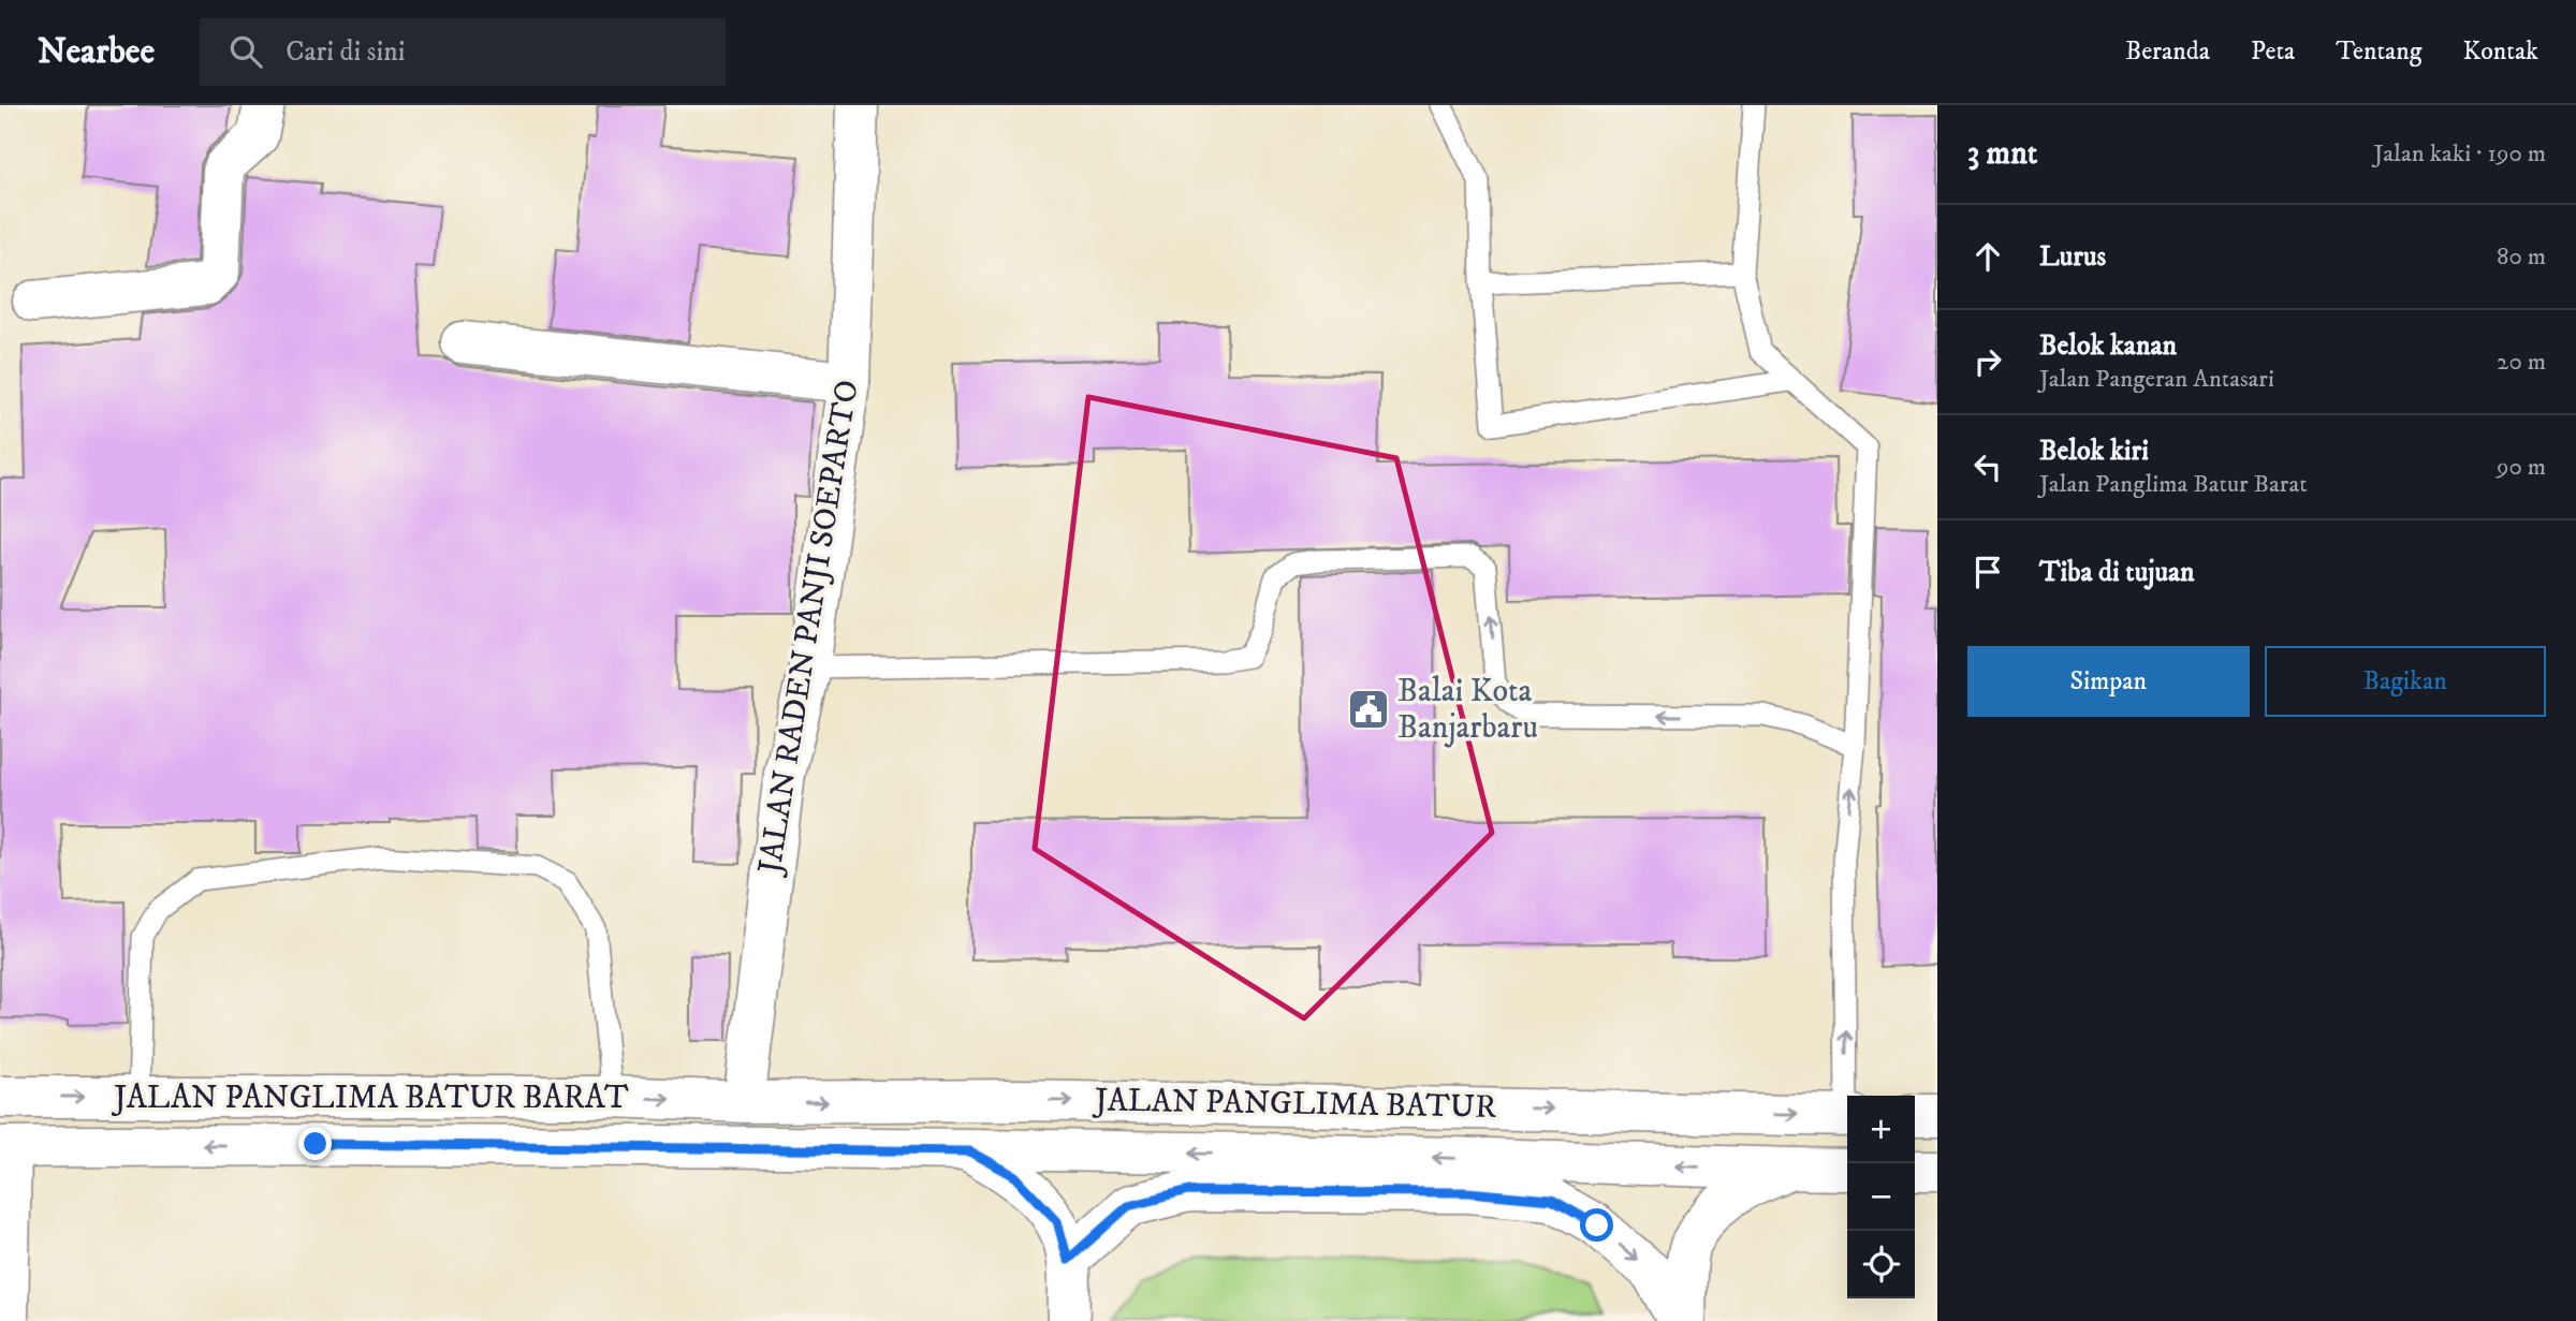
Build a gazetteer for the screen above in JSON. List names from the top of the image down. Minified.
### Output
{"streets":{"main road":["JALAN RADEN PANJI SOEPARTO","JALAN PANGLIMA BATUR BARAT","JALAN PANGLIMA BATUR"]},"crossings":[["JALAN RADEN PANJI SOEPARTO","JALAN PANGLIMA BATUR BARAT"],["JALAN RADEN PANJI SOEPARTO","JALAN PANGLIMA BATUR"],["JALAN PANGLIMA BATUR BARAT","JALAN PANGLIMA BATUR"]],"places":{"public building":["Balai Kota Banjarbaru"]},"page":{"header":"Nearbee","search":"Cari di sini","nav":["Beranda","Peta","Tentang","Kontak"],"heading":["3 mnt","Jalan kaki · 190 m"],"list":[["Lurus","80 m"],["Belok kanan","Jalan Pangeran Antasari","20 m"],["Belok kiri","Jalan Panglima Batur Barat","90 m"],"Tiba di tujuan"],"buttons":["Simpan","Bagikan"],"map_buttons":["+","−"]}}
